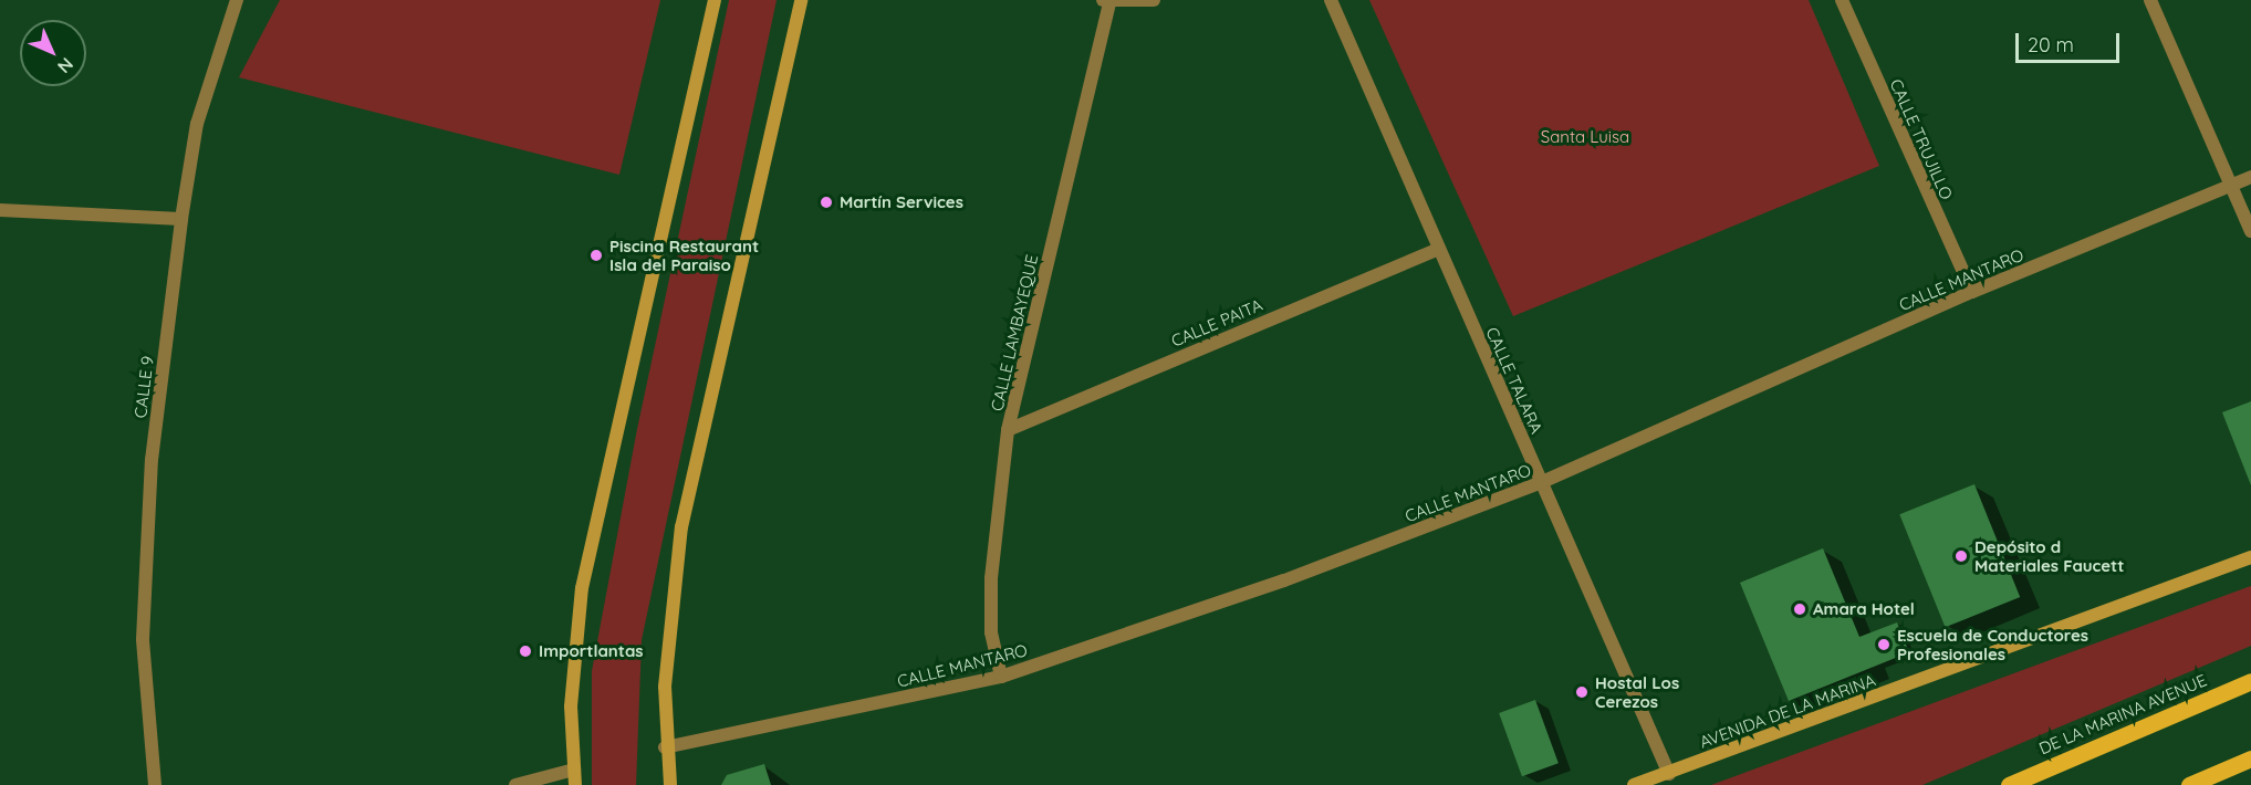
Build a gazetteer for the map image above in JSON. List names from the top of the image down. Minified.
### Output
{"streets":{"main road":["AVENIDA DE LA MARINA","DE LA MARINA AVENUE"],"street":["CALLE TRUJILLO","CALLE MANTARO","CALLE PAITA","CALLE LAMBAYEQUE","CALLE TALARA","CALLE 9"]},"crossings":[["CALLE TRUJILLO","CALLE MANTARO"],["CALLE MANTARO","CALLE LAMBAYEQUE"],["CALLE MANTARO","CALLE TALARA"],["CALLE PAITA","CALLE LAMBAYEQUE"],["CALLE PAITA","CALLE TALARA"],["CALLE TALARA","AVENIDA DE LA MARINA"]],"parks":["Santa Luisa"],"places":["Martín Services","Piscina Restaurant Isla del Paraiso","Depósito d Materiales Faucett","Amara Hotel","Escuela de Conductores Profesionales","Importlantas","Hostal Los Cerezos"],"scale_bar":"20 m","north":"bottom right"}
